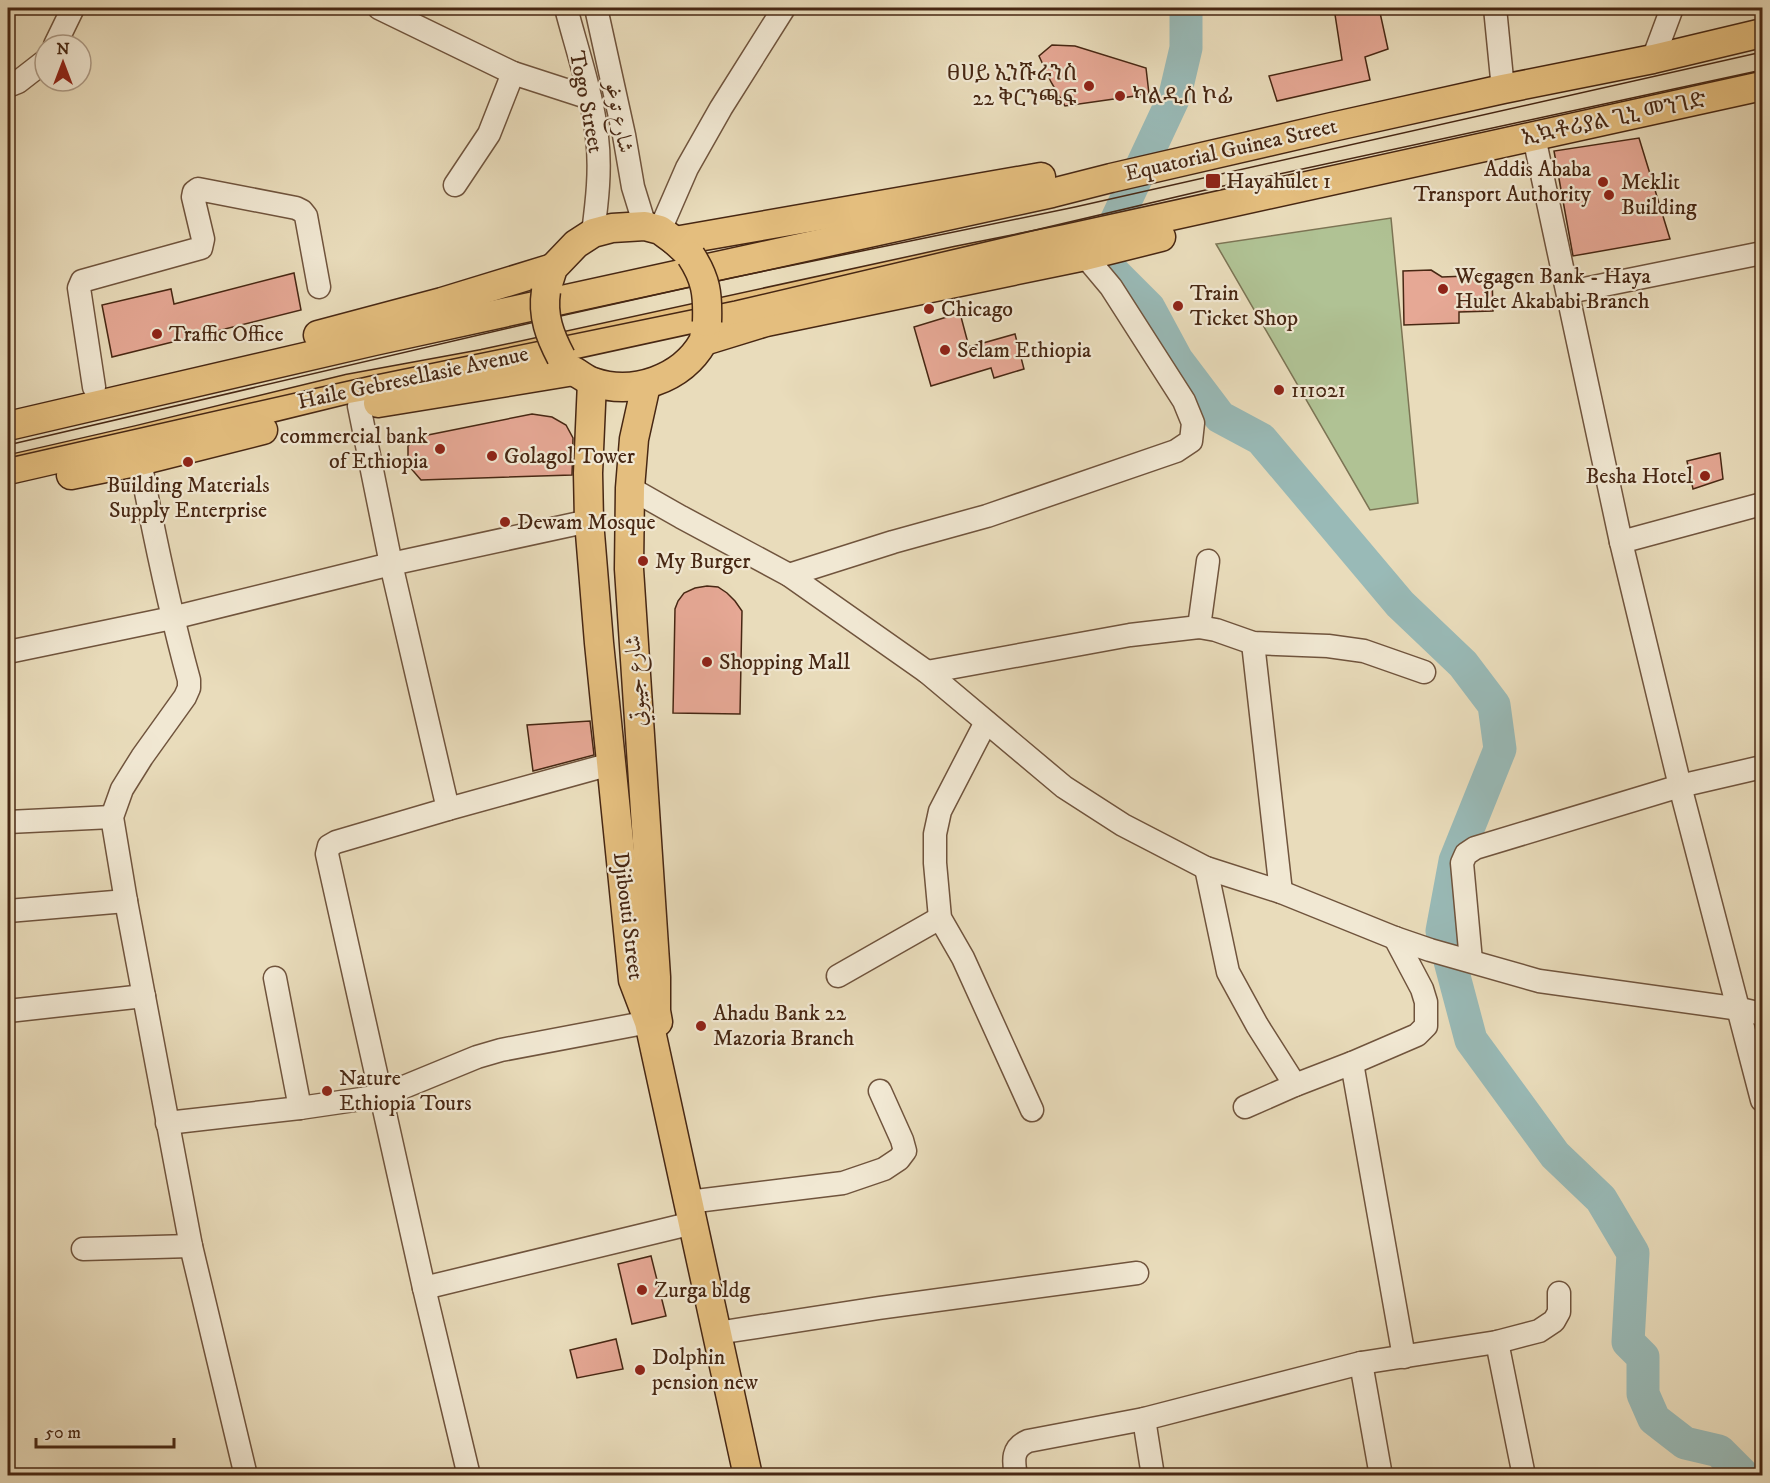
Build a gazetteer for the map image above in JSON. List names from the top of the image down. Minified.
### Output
{"streets":{"main road":["ኢኳቶሪያል ጊኒ መንገድ","Equatorial Guinea Street","Haile Gebresellasie Avenue","شارع جيبوتي","Djibouti Street"],"street":["Togo Street","شارع توغو"]},"crossings":[["Togo Street","شارع توغو"],["Togo Street","شارع جيبوتي"],["Togo Street","Djibouti Street"],["شارع توغو","شارع جيبوتي"],["شارع توغو","Djibouti Street"],["ኢኳቶሪያል ጊኒ መንገድ","Haile Gebresellasie Avenue"],["Equatorial Guinea Street","Haile Gebresellasie Avenue"],["شارع جيبوتي","Djibouti Street"]],"places":{"other":["ፀሀይ ኢንሹራንስ 22 ቅርንጫፍ","ካልዲስ ኮፊ","Addis Ababa Transport Authority","Meklit Building","Wegagen Bank - Haya Hulet Akababi Branch","Train Ticket Shop","Chicago","Traffic Office","Selam Ethiopia","111021","commercial bank of Ethiopia","Golagol Tower","Building Materials Supply Enterprise","Besha Hotel","Dewam Mosque","My Burger","Shopping Mall","Ahadu Bank 22 Mazoria Branch","Nature Ethiopia Tours","Zurga bldg","Dolphin pension new"],"transit":["Hayahulet 1"]},"scale_bar":"50 m","north":"top"}
